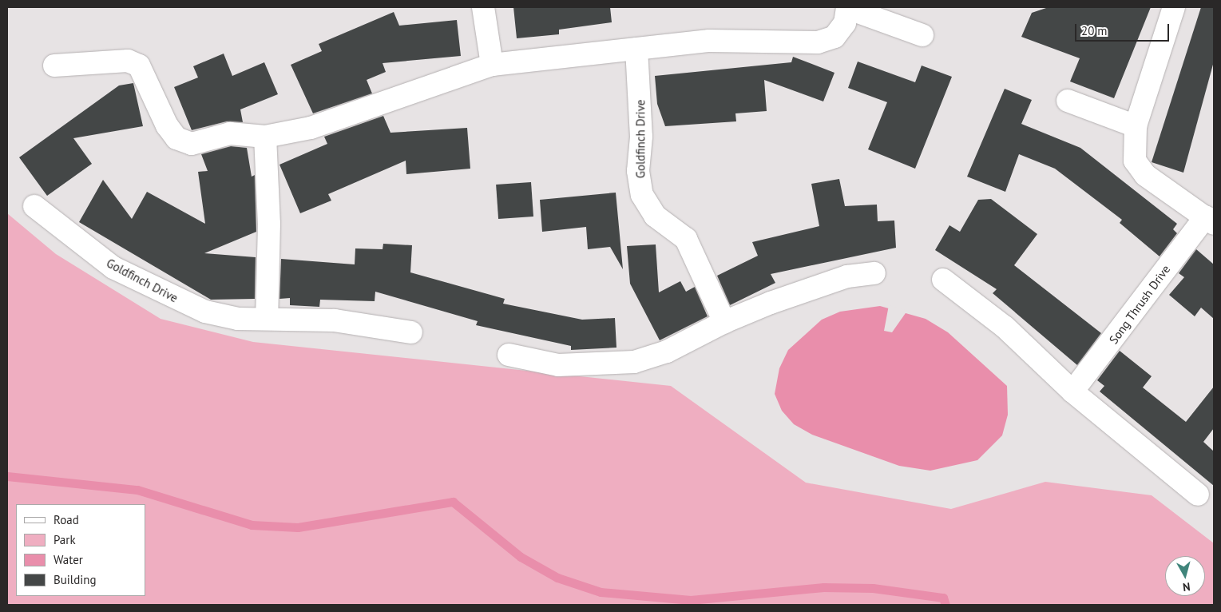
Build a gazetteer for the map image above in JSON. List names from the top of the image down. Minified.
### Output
{"streets":{"street":["Goldfinch Drive","Song Thrush Drive"]},"legend":["Road","Park","Water","Building"],"scale_bar":"20 m","north":"bottom"}
